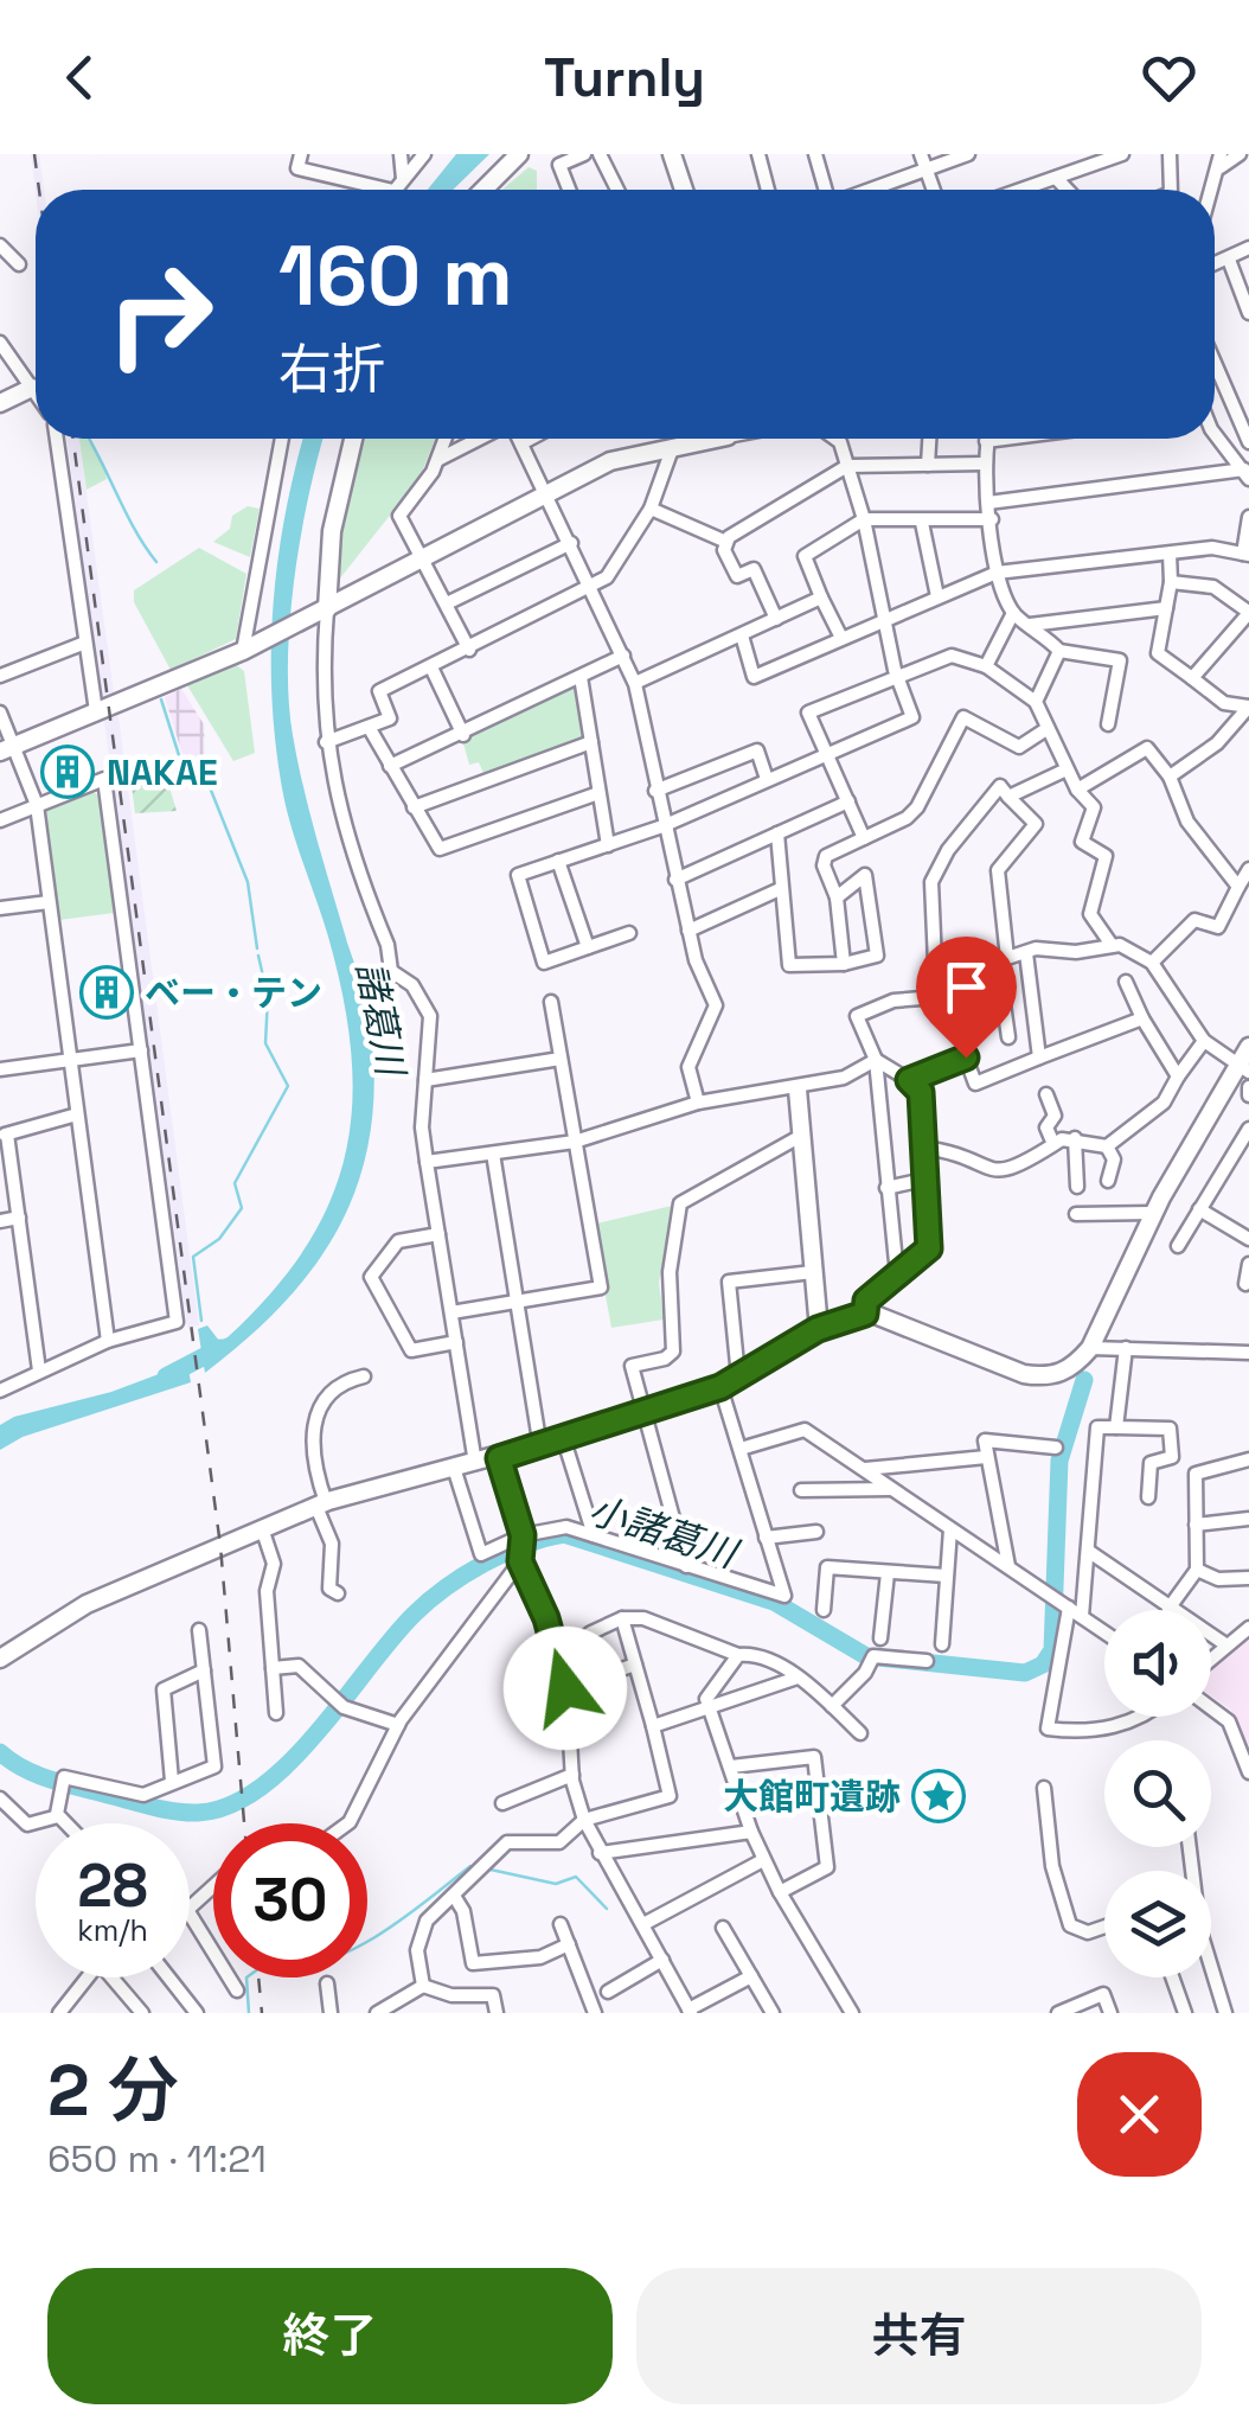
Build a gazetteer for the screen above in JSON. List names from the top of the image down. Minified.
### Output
{"water":["諸葛川","小諸葛川"],"places":{"building":["NAKAE","ベー・テン"],"place":["大館町遺跡"]},"page":{"header":"Turnly","turn":["160 m","右折"],"speed":"28 km/h","limit":"30","heading":["2 分","650 m · 11:21"],"buttons":["終了","共有"]}}
